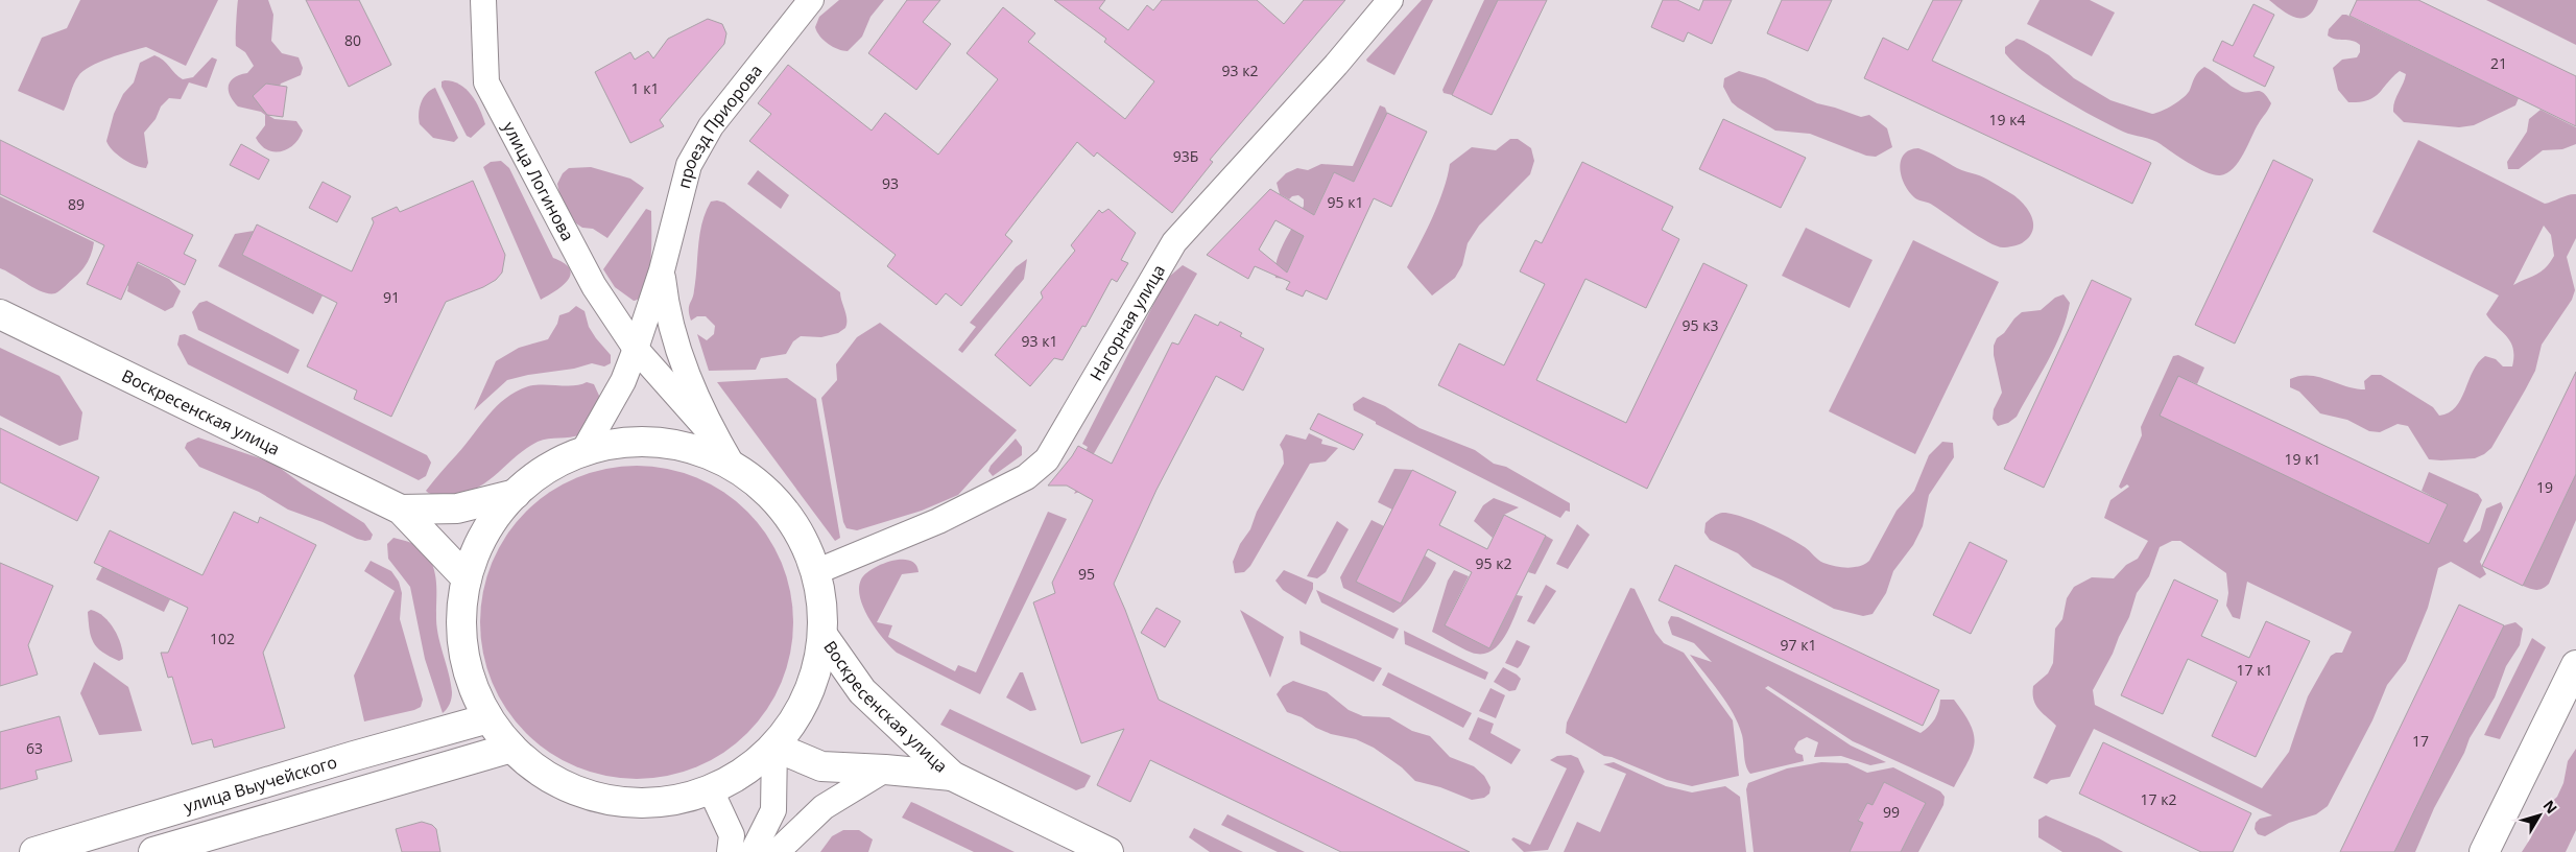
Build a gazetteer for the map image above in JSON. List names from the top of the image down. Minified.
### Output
{"streets":{"main road":["Воскресенская улица","улица Выучейского"],"street":["проезд Приорова","улица Логинова","Нагорная улица"]},"crossings":[["проезд Приорова","улица Логинова"]],"house_numbers":["80","21","93 к2","1 к1","19 к4","93Б","93","95 к1","89","91","95 к3","93 к1","19 к1","19","95 к2","95","102","97 к1","17 к1","17","63","17 к2","99"],"north":"top right"}
